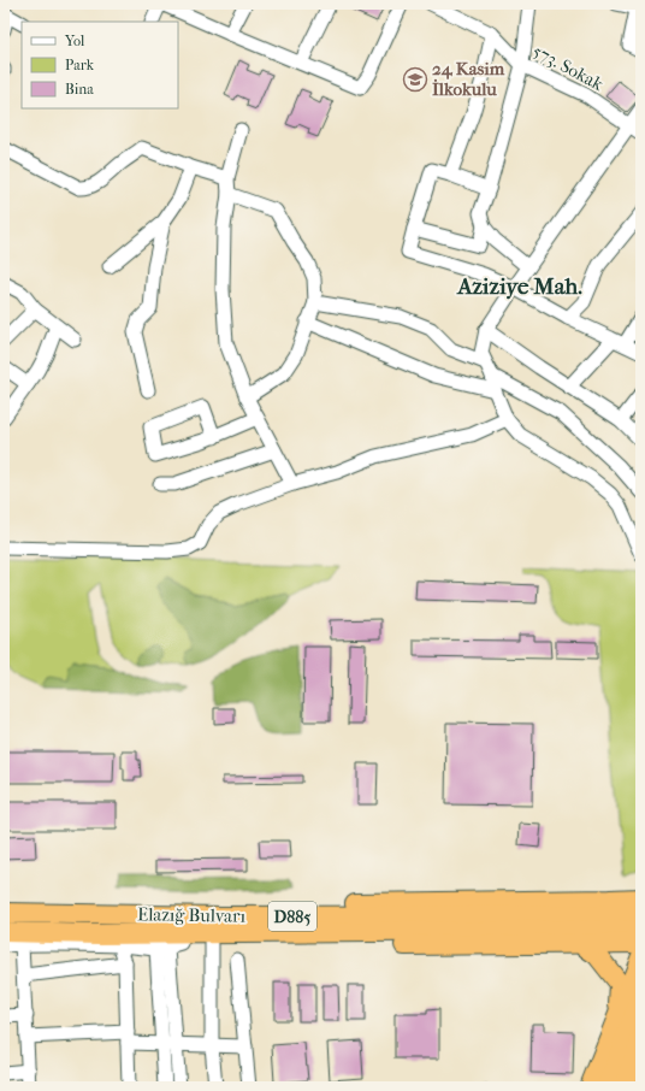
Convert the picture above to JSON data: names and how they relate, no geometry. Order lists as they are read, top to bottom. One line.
{"streets":{"highway":["Elazığ Bulvarı","D885"],"street":["573. Sokak"]},"districts":["Aziziye Mah."],"places":{"school or university":["24 Kasim İlkokulu"]},"legend":["Yol","Park","Bina"]}
